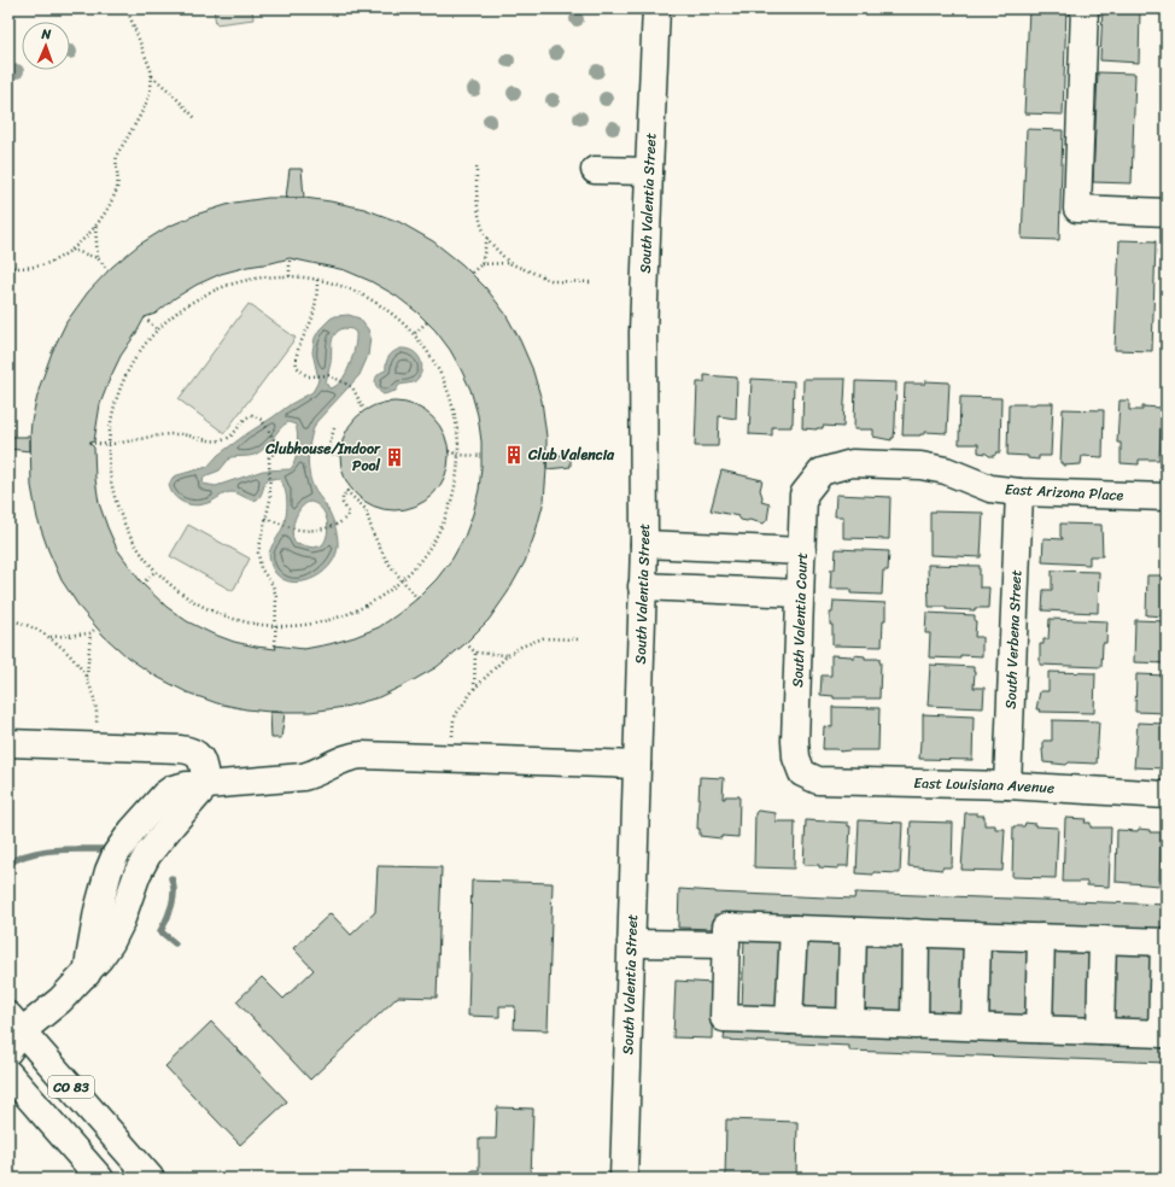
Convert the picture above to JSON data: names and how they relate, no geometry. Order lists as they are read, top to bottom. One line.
{"streets":{"street":["South Valentia Street","East Arizona Place","South Valentia Court","South Verbena Street","East Louisiana Avenue","CO 83"]},"crossings":[["East Arizona Place","South Valentia Court"],["East Arizona Place","South Verbena Street"],["South Valentia Court","East Louisiana Avenue"],["South Verbena Street","East Louisiana Avenue"]],"places":{"building":["Club Valencia","Clubhouse/Indoor Pool"]},"north":"top"}
